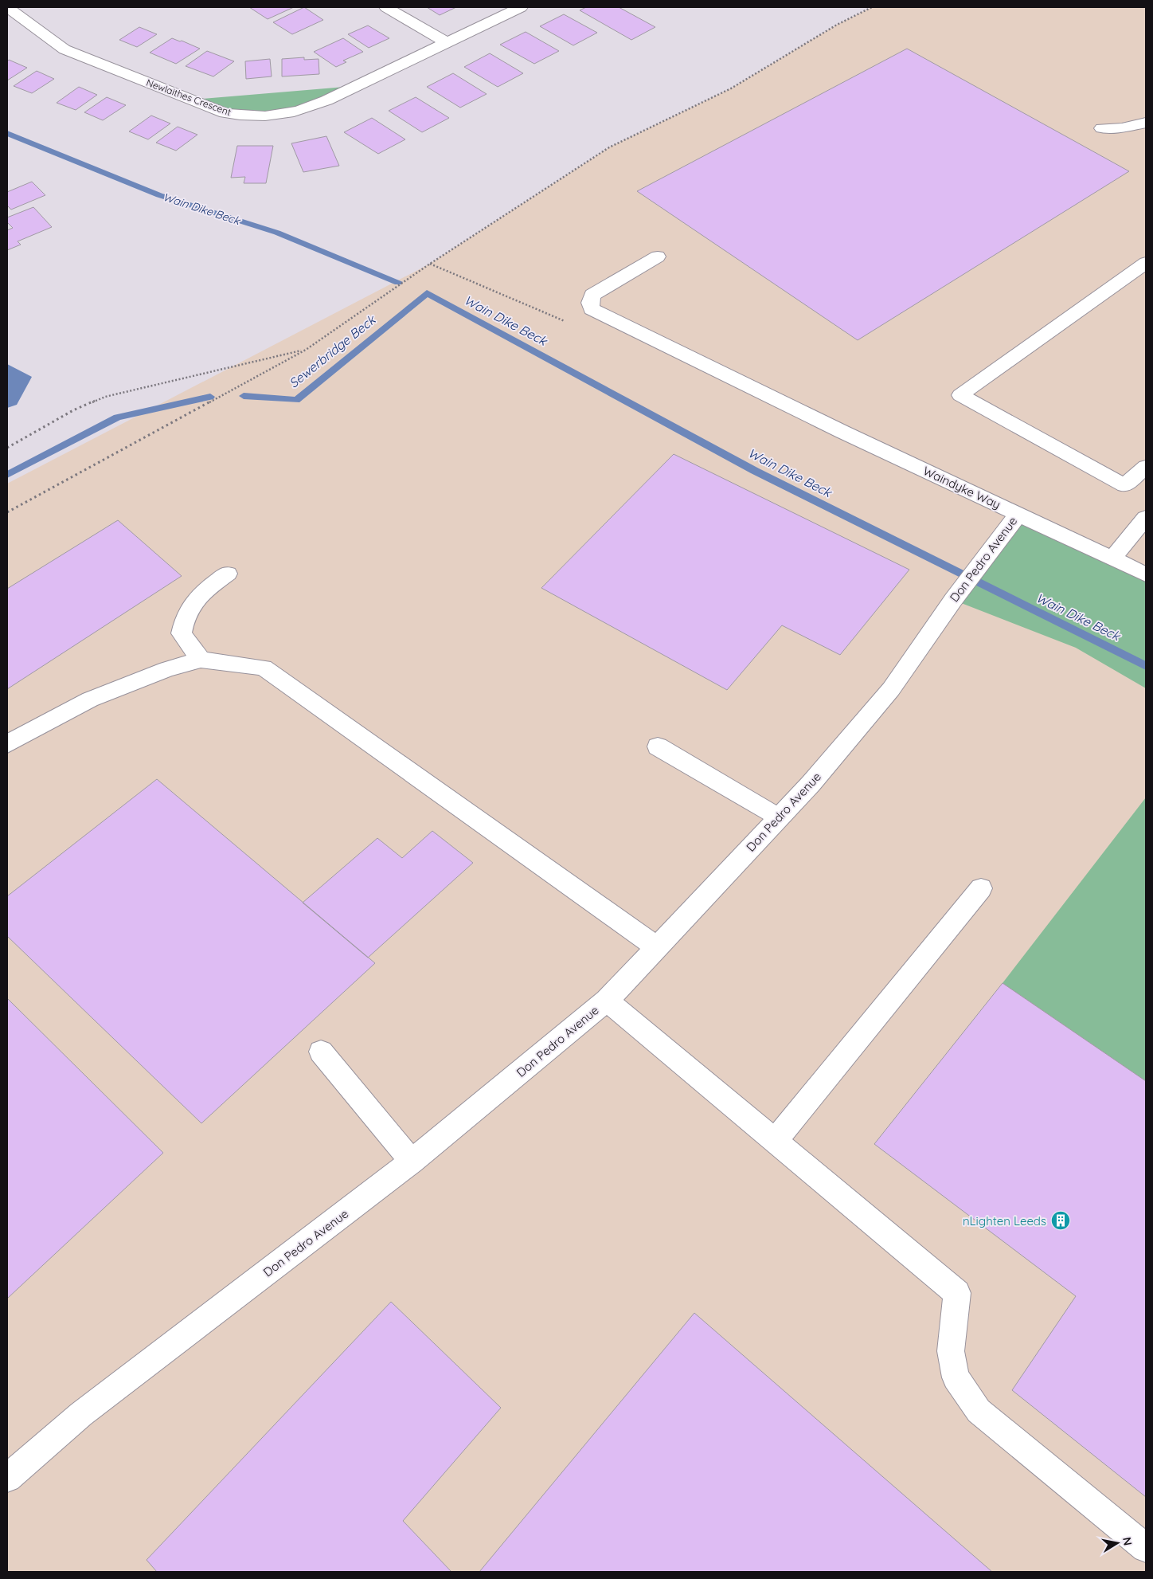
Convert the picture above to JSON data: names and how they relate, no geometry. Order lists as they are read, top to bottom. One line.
{"streets":{"street":["Newlaithes Crescent","Waindyke Way","Don Pedro Avenue"]},"crossings":[["Waindyke Way","Don Pedro Avenue"]],"water":["Wain Dike Beck","Sewerbridge Beck"],"places":{"building":["nLighten Leeds"]},"north":"right"}
